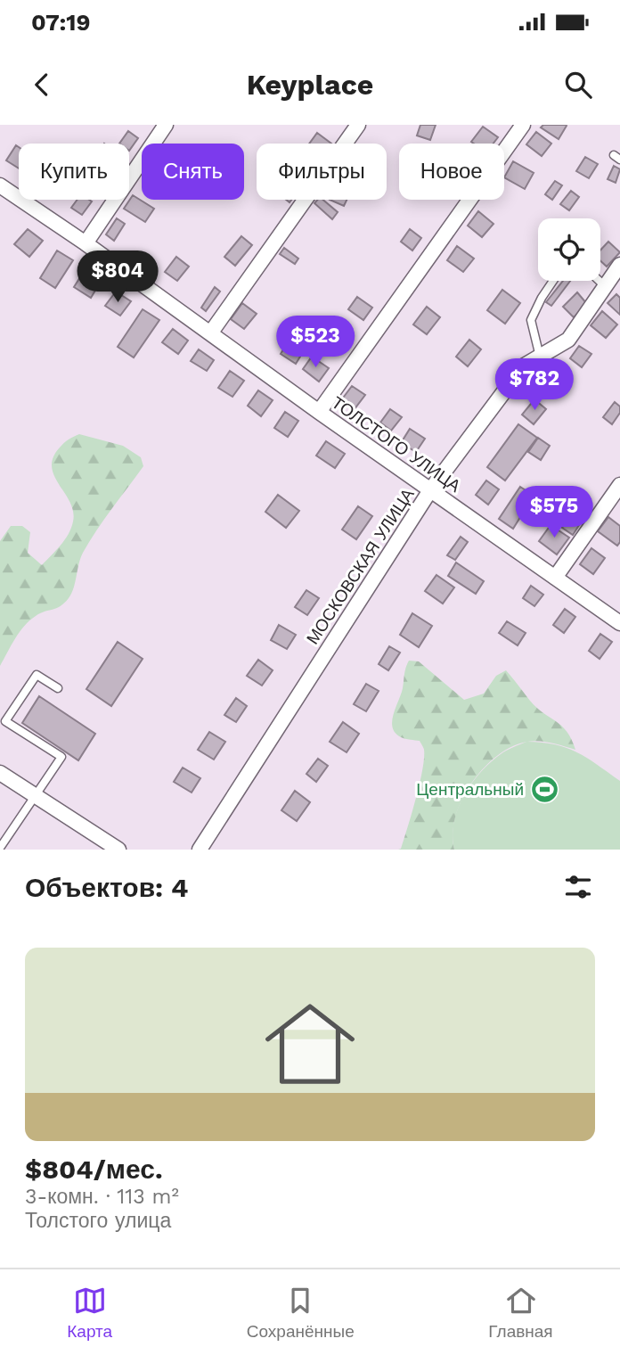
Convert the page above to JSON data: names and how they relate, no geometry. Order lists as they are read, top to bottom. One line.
{"streets":{"street":["ТОЛСТОГО УЛИЦА","МОСКОВСКАЯ УЛИЦА"]},"crossings":[["ТОЛСТОГО УЛИЦА","МОСКОВСКАЯ УЛИЦА"]],"places":{"sports":["Центральный"]},"page":{"status":"07:19","header":"Keyplace","chip":["Купить","Снять","Фильтры","Новое"],"price":["$804","$523","$782","$575"],"heading":"Объектов: 4","list":[{"name":"$804/мес.","note":"3-комн. · 113 m² · Толстого улица"}],"tabs":["Карта","Сохранённые","Главная"]}}
